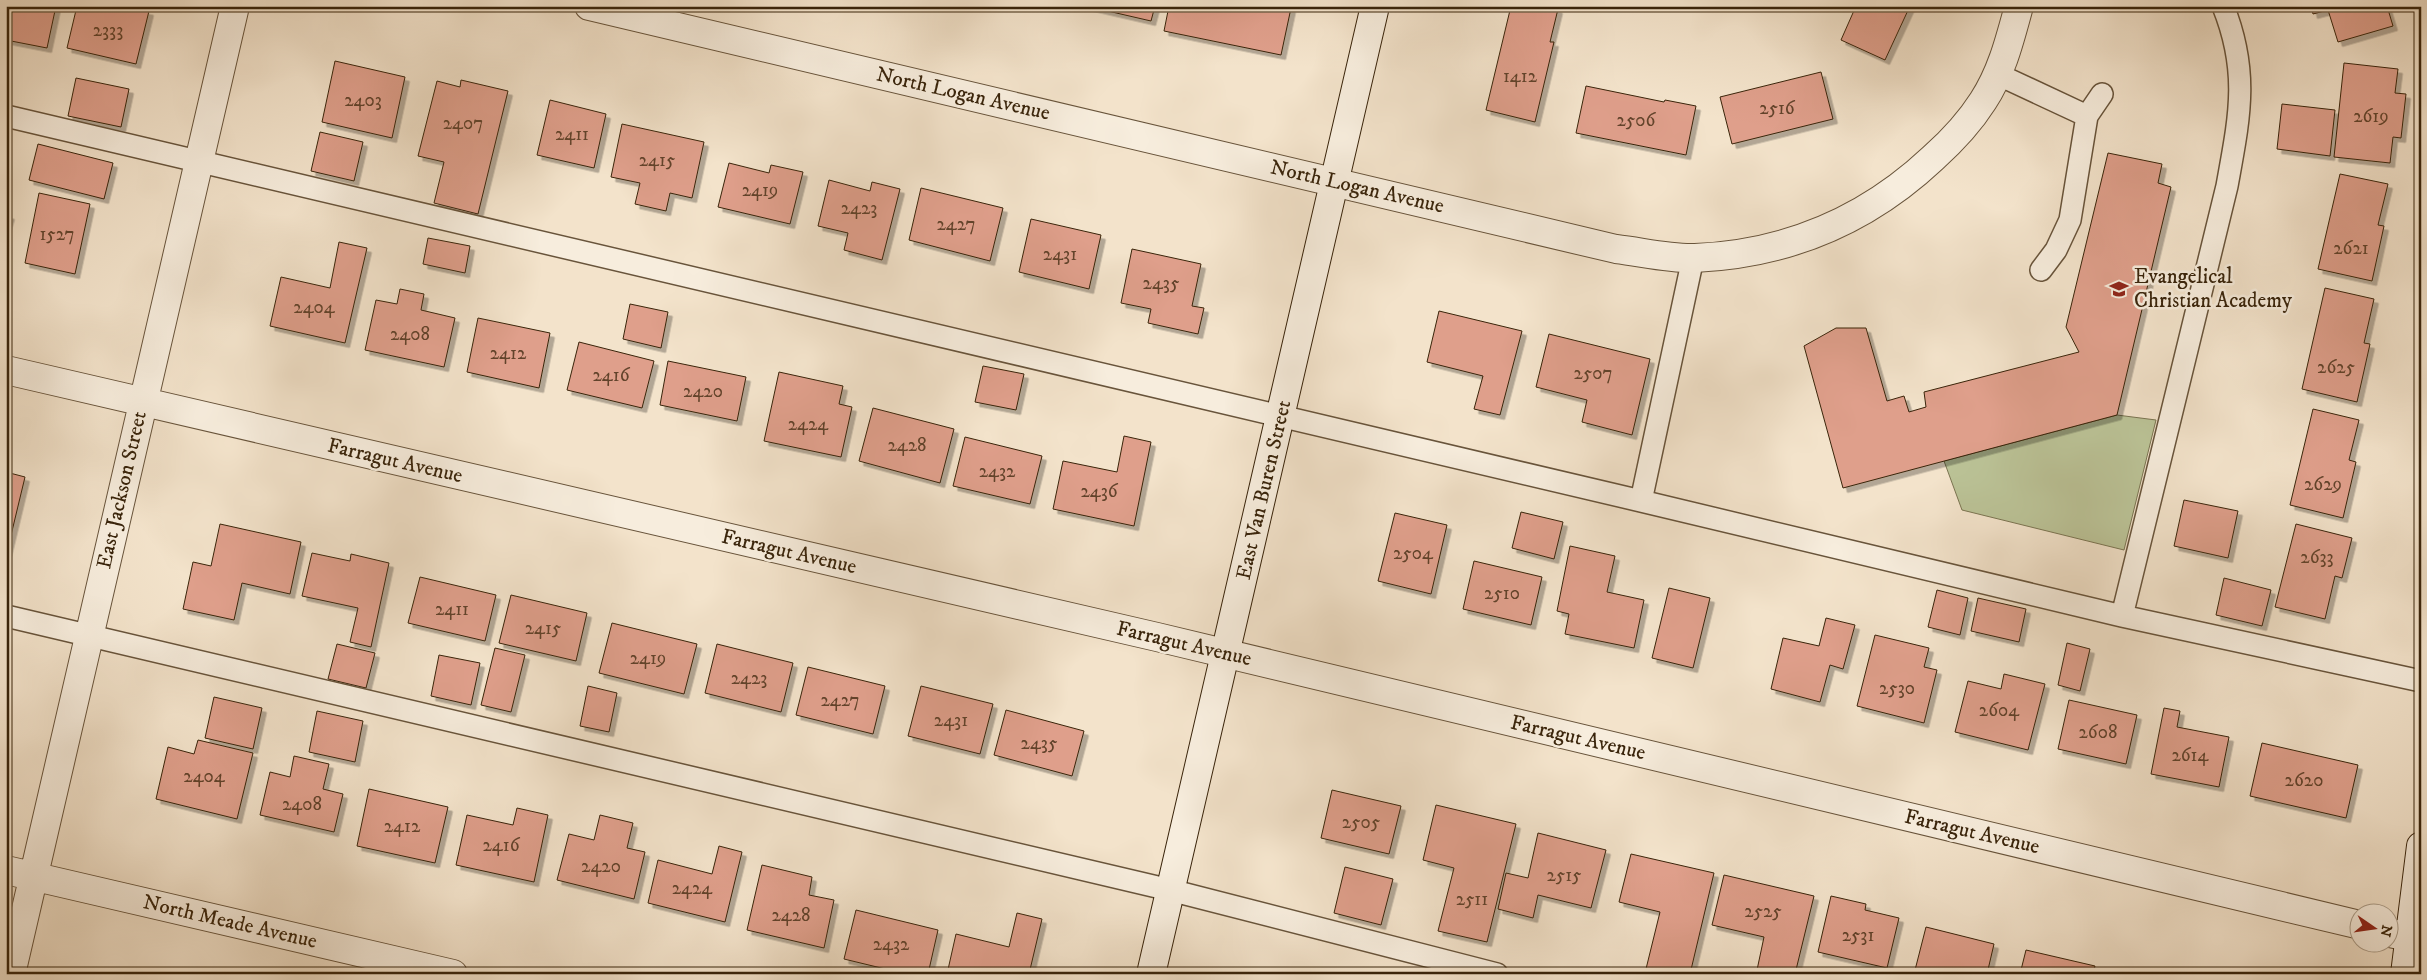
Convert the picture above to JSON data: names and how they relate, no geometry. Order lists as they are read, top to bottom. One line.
{"streets":{"street":["North Logan Avenue","Farragut Avenue","East Jackson Street","East Van Buren Street","North Meade Avenue"]},"crossings":[["North Logan Avenue","East Van Buren Street"],["Farragut Avenue","East Jackson Street"],["Farragut Avenue","East Van Buren Street"],["East Jackson Street","North Meade Avenue"]],"places":{"school or university":["Evangelical Christian Academy"]},"house_numbers":["2333","1412","2403","2516","2619","2506","2407","2411","2415","2419","2423","2427","1527","2621","2431","2435","2404","2408","2412","2625","2507","2416","2420","2424","2428","2432","2629","2436","2504","2633","2510","2411","2415","2419","2423","2530","2427","2604","2431","2608","2435","2614","2404","2620","2408","2505","2412","2416","2420","2515","2424","2511","2525","2428","2531","2432"],"north":"right"}
